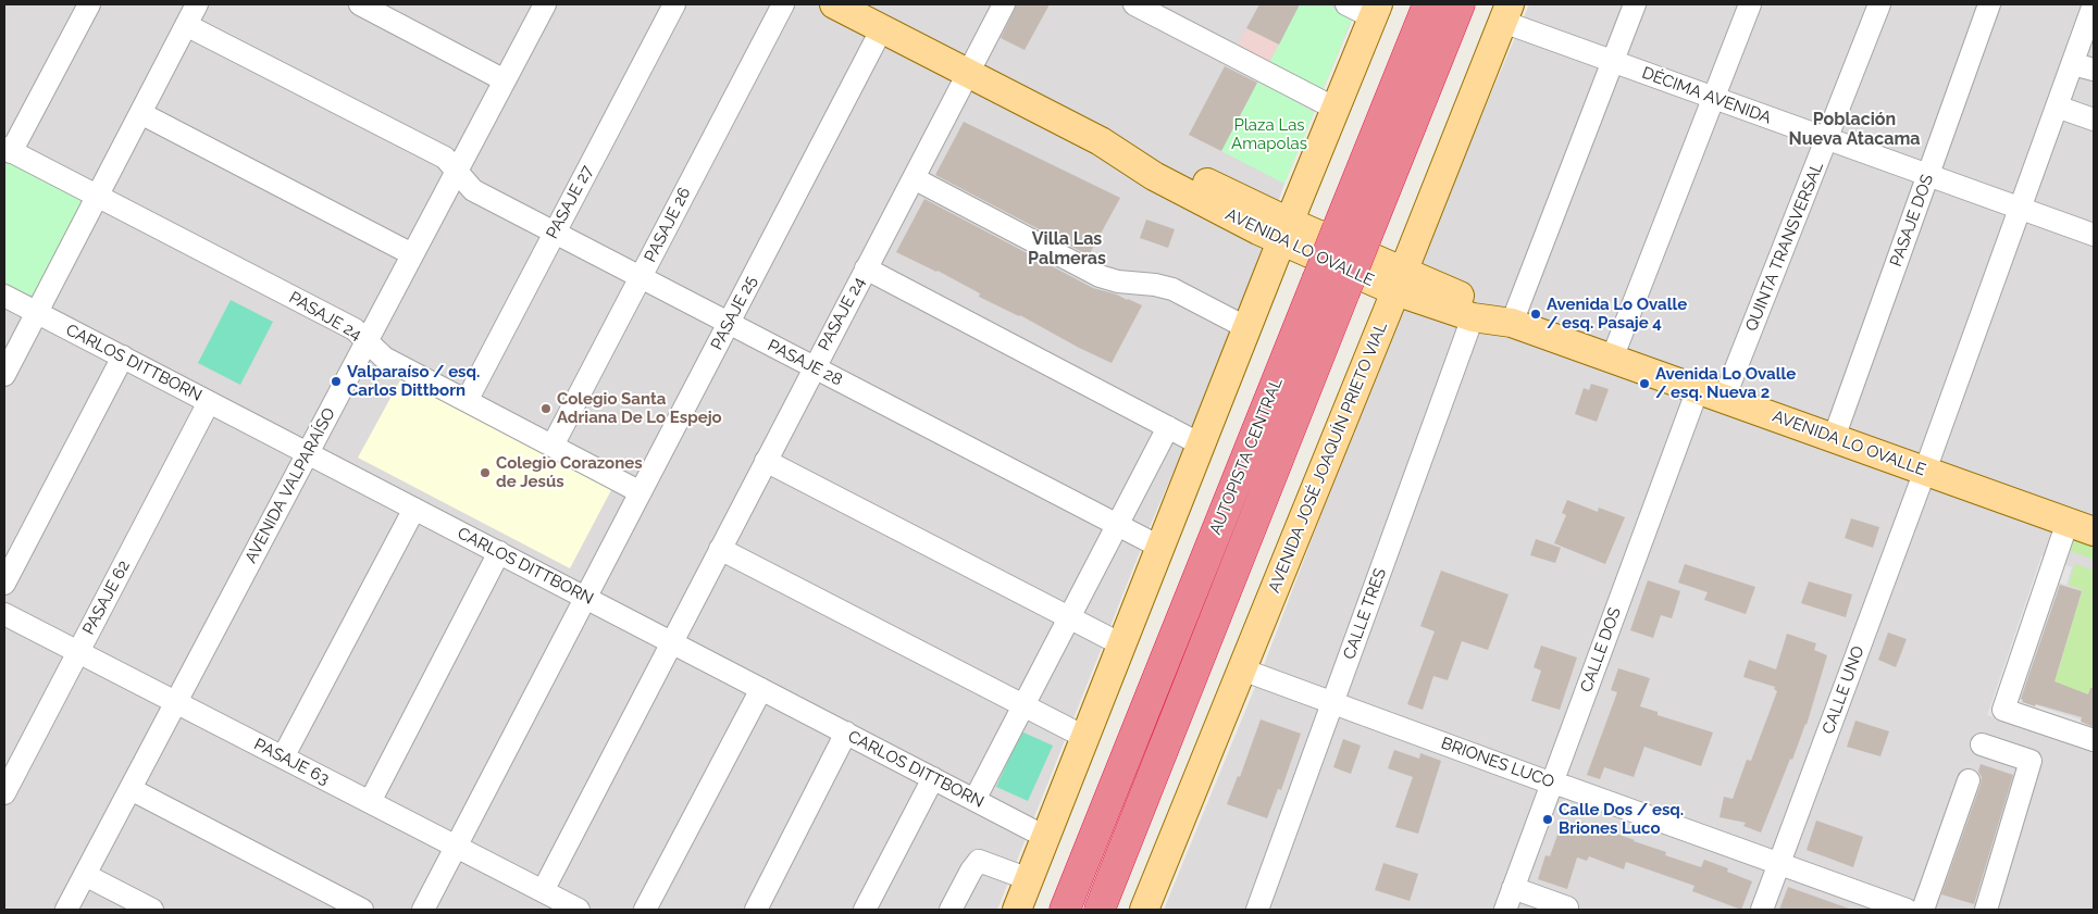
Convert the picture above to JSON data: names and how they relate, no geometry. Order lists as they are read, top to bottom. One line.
{"streets":{"highway":["AUTOPISTA CENTRAL"],"main road":["AVENIDA LO OVALLE","AVENIDA JOSÉ JOAQUÍN PRIETO VIAL"],"street":["DÉCIMA AVENIDA","PASAJE 27","PASAJE DOS","PASAJE 26","QUINTA TRANSVERSAL","PASAJE 25","PASAJE 24","CARLOS DITTBORN","PASAJE 28","AVENIDA VALPARAÍSO","PASAJE 62","CALLE TRES","CALLE DOS","CALLE UNO","PASAJE 63","BRIONES LUCO"]},"crossings":[["DÉCIMA AVENIDA","PASAJE DOS"],["DÉCIMA AVENIDA","QUINTA TRANSVERSAL"],["DÉCIMA AVENIDA","AVENIDA JOSÉ JOAQUÍN PRIETO VIAL"],["DÉCIMA AVENIDA","CALLE UNO"],["PASAJE 27","PASAJE 24"],["PASAJE 27","PASAJE 28"],["PASAJE DOS","AVENIDA LO OVALLE"],["PASAJE 26","PASAJE 24"],["PASAJE 26","PASAJE 28"],["QUINTA TRANSVERSAL","AVENIDA LO OVALLE"],["AVENIDA LO OVALLE","PASAJE 25"],["AVENIDA LO OVALLE","PASAJE 24"],["AVENIDA LO OVALLE","AVENIDA JOSÉ JOAQUÍN PRIETO VIAL"],["AVENIDA LO OVALLE","CALLE TRES"],["AVENIDA LO OVALLE","CALLE DOS"],["AVENIDA LO OVALLE","CALLE UNO"],["PASAJE 25","PASAJE 24"],["PASAJE 25","CARLOS DITTBORN"],["PASAJE 25","PASAJE 28"],["PASAJE 25","PASAJE 63"],["PASAJE 24","CARLOS DITTBORN"],["PASAJE 24","PASAJE 28"],["PASAJE 24","AVENIDA VALPARAÍSO"],["PASAJE 24","PASAJE 63"],["CARLOS DITTBORN","AVENIDA VALPARAÍSO"],["CARLOS DITTBORN","PASAJE 62"],["PASAJE 28","AVENIDA VALPARAÍSO"],["AVENIDA JOSÉ JOAQUÍN PRIETO VIAL","BRIONES LUCO"],["AVENIDA VALPARAÍSO","PASAJE 63"],["PASAJE 62","PASAJE 63"],["CALLE TRES","BRIONES LUCO"],["CALLE DOS","BRIONES LUCO"],["CALLE UNO","BRIONES LUCO"]],"districts":["Población Nueva Atacama","Villa Las Palmeras"],"parks":["Plaza Las Amapolas"],"places":["Avenida Lo Ovalle / esq. Pasaje 4","Valparaíso / esq. Carlos Dittborn","Avenida Lo Ovalle / esq. Nueva 2","Colegio Santa Adriana De Lo Espejo","Colegio Corazones de Jesús","Calle Dos / esq. Briones Luco"]}
